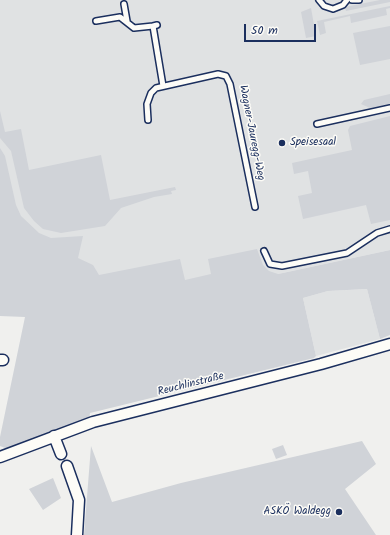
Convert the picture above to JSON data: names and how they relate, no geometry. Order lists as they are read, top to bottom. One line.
{"streets":{"street":["Reuchlinstraße"],"lane":["Wagner-Jauregg-Weg"]},"places":["Speisesaal","ASKÖ Waldegg"],"scale_bar":"50 m"}
